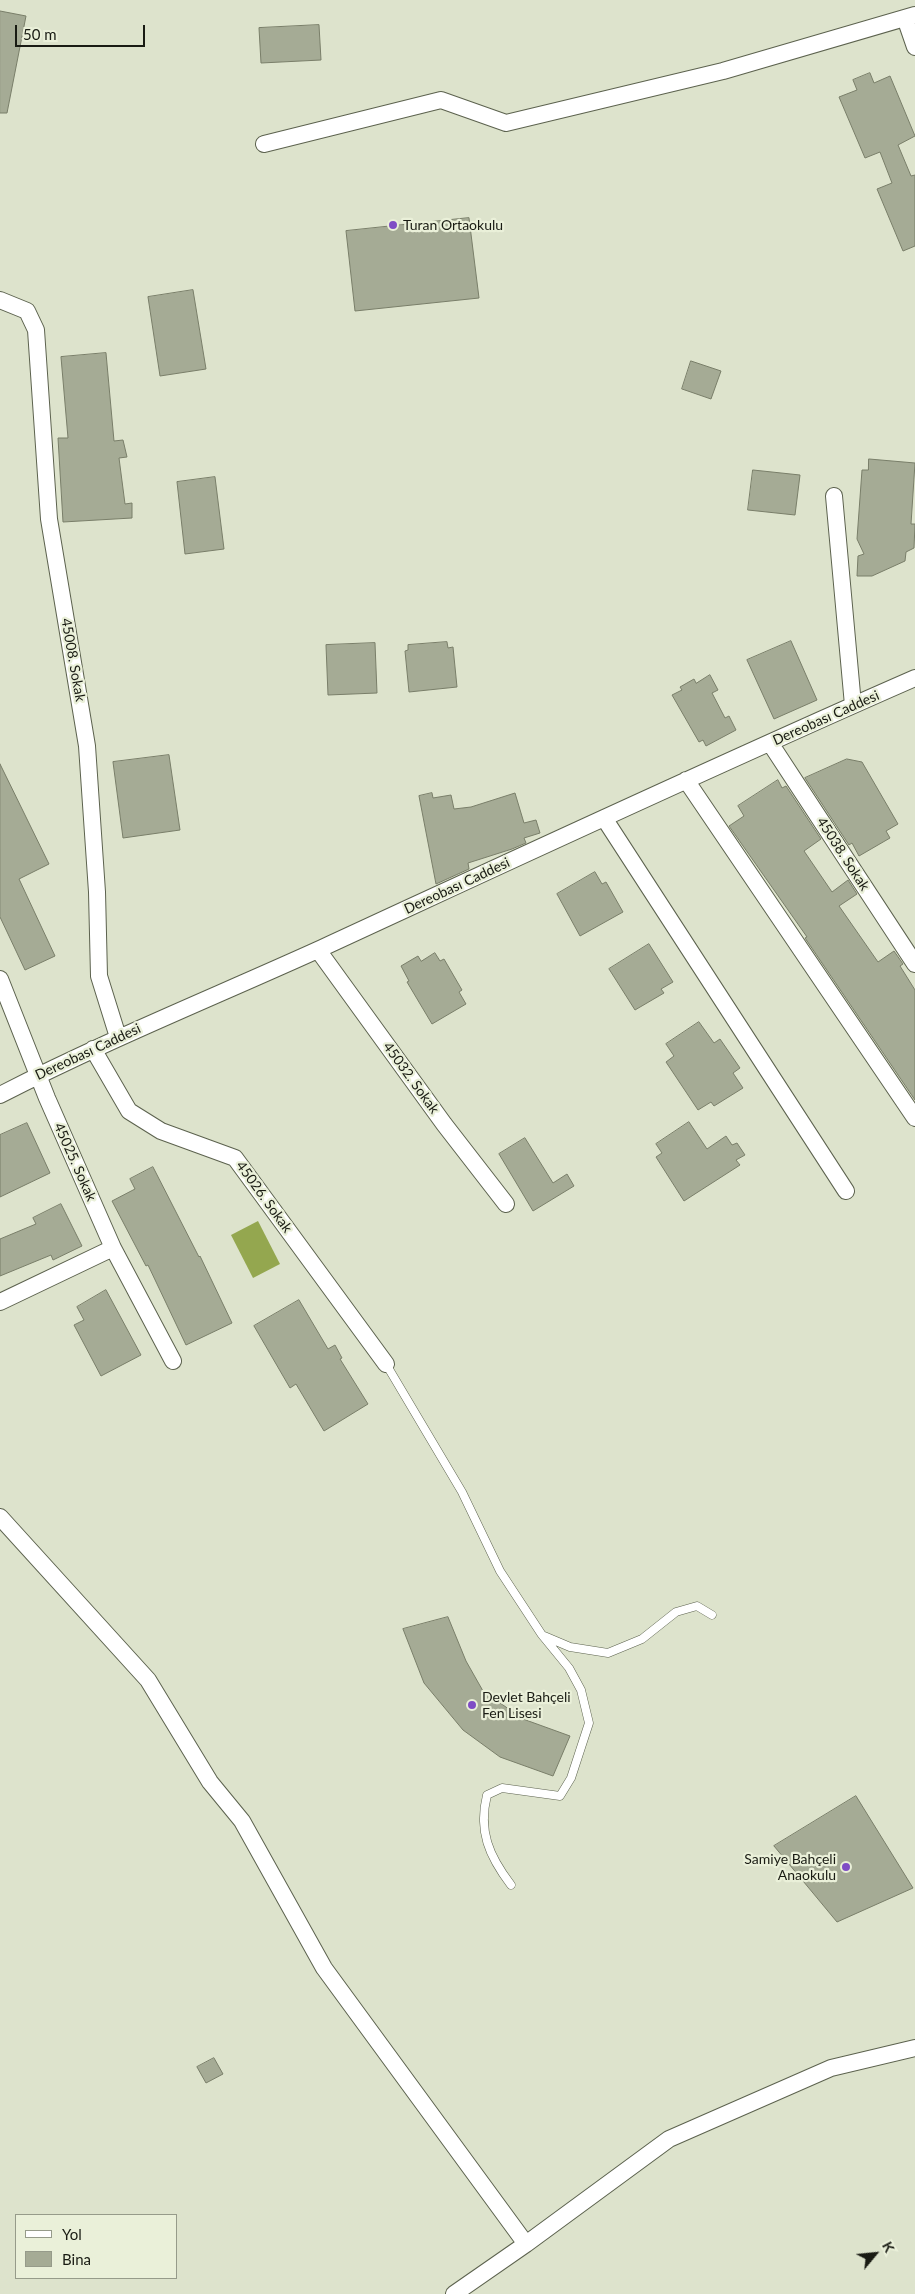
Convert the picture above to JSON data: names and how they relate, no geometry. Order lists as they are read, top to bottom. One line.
{"streets":{"street":["45008. Sokak","Dereobası Caddesi","45038. Sokak","45032. Sokak","45025. Sokak","45026. Sokak"]},"crossings":[["45008. Sokak","Dereobası Caddesi"],["Dereobası Caddesi","45038. Sokak"],["Dereobası Caddesi","45032. Sokak"],["Dereobası Caddesi","45025. Sokak"],["Dereobası Caddesi","45026. Sokak"]],"places":["Turan Ortaokulu","Devlet Bahçeli Fen Lisesi","Samiye Bahçeli Anaokulu"],"legend":["Yol","Bina"],"scale_bar":"50 m","north":"top right"}
